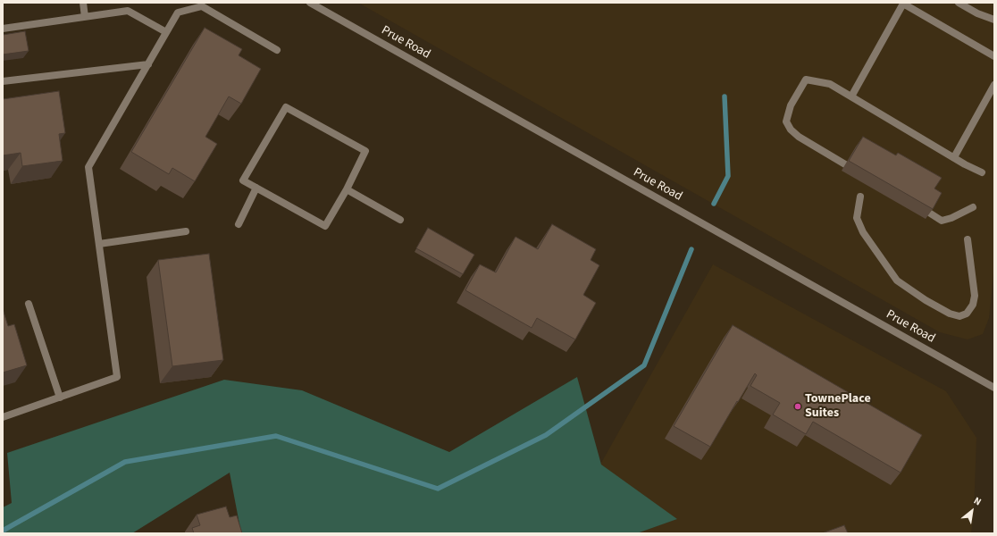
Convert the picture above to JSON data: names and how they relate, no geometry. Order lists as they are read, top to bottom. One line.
{"streets":{"street":["Prue Road"]},"places":["TownePlace Suites"],"north":"top right"}
